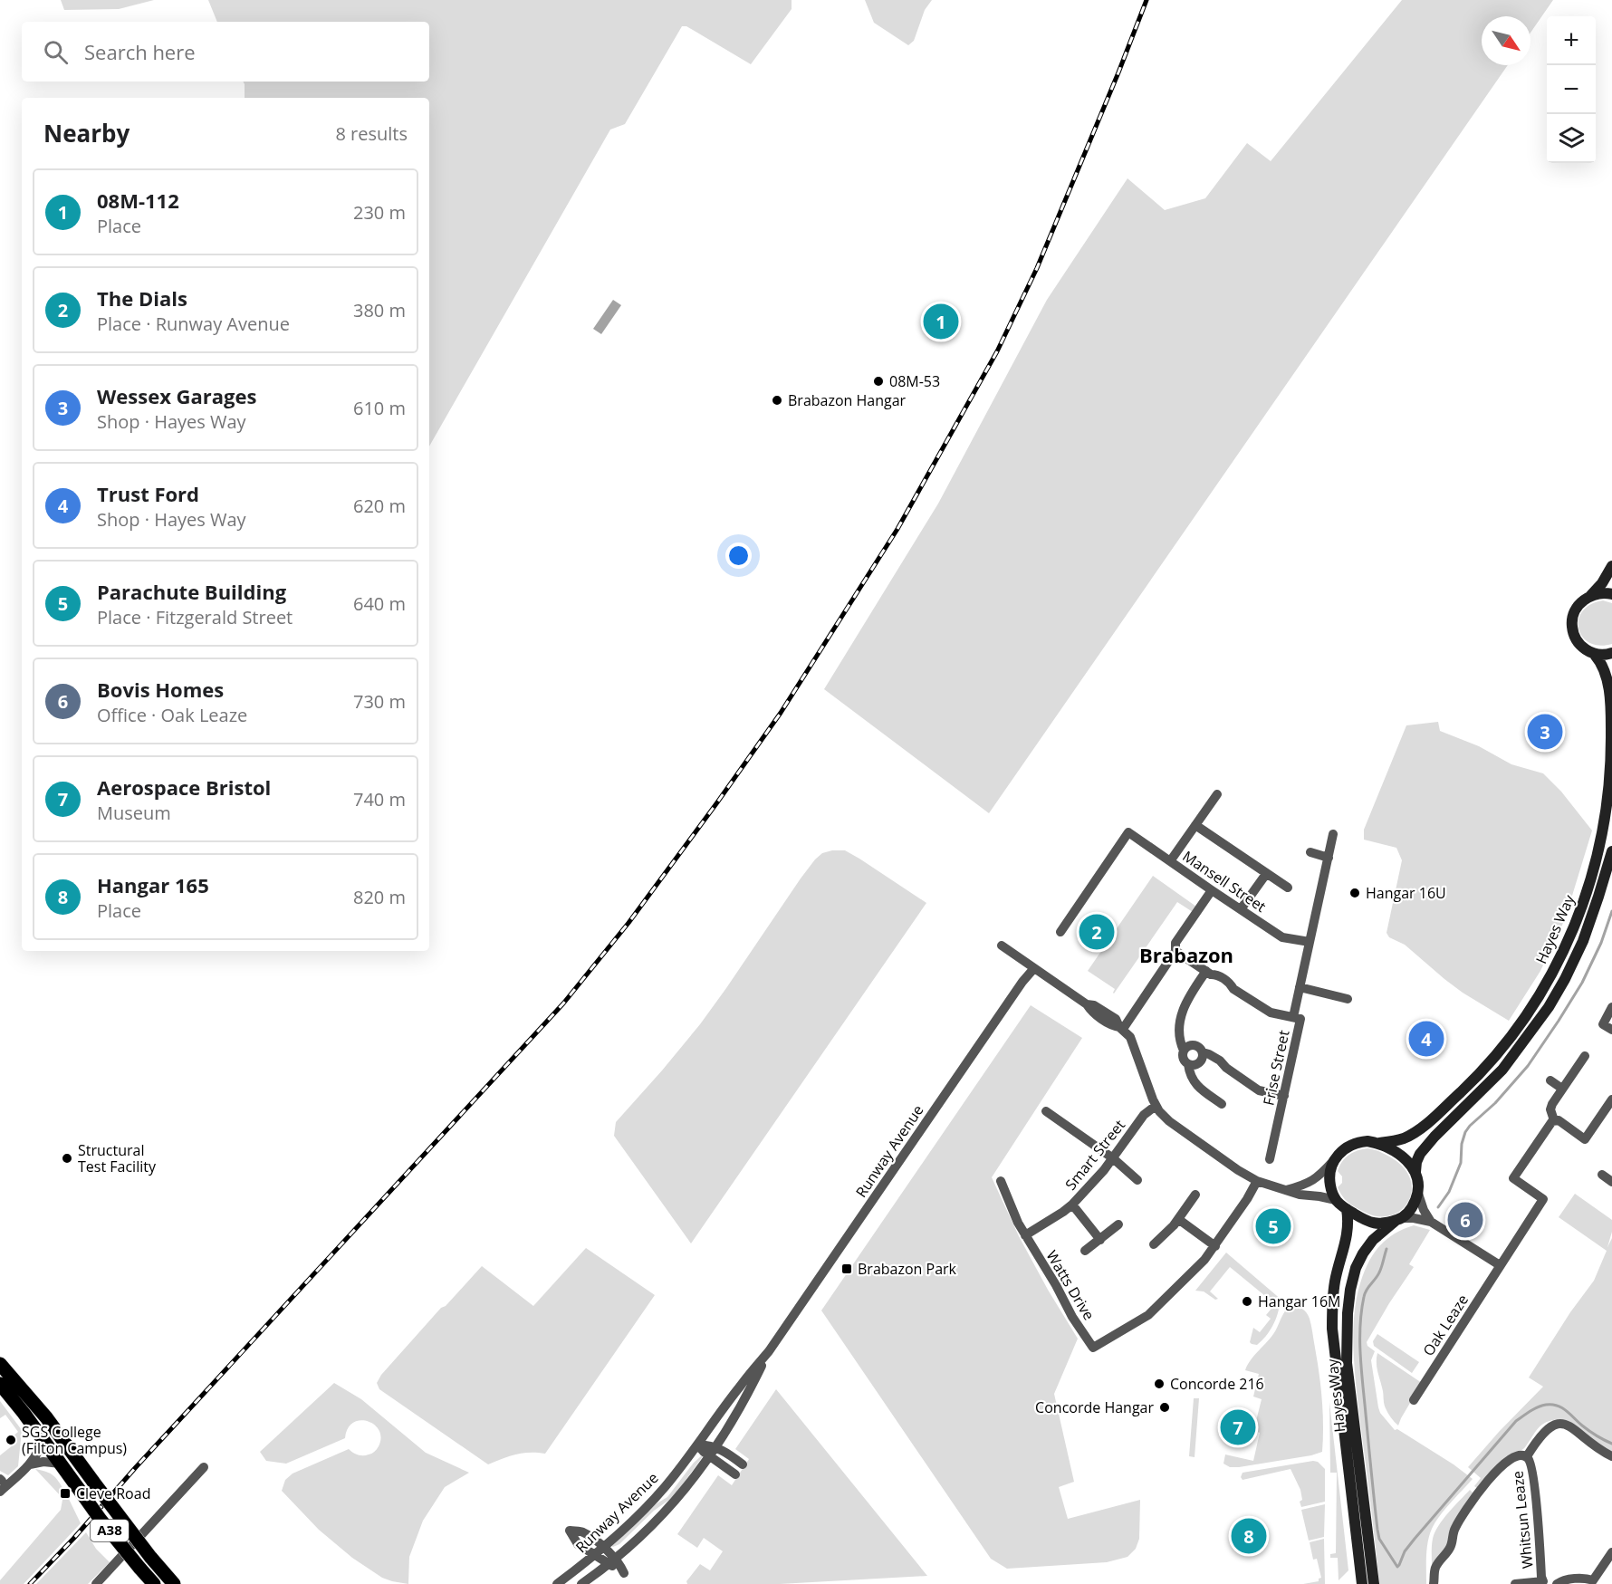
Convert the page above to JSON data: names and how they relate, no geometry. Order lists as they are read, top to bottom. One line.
{"streets":{"main road":["A38"],"street":["Mansell Street","Hayes Way","Frise Street","Runway Avenue","Smart Street","Watts Drive","Oak Leaze","Whitsun Leaze"]},"crossings":[["Mansell Street","Frise Street"],["Smart Street","Watts Drive"]],"districts":["Brabazon"],"places":{"other":["08M-53","Brabazon Hangar","Hangar 16U","Structural Test Facility","Hangar 16M","Concorde 216","Concorde Hangar","SGS College (Filton Campus)"],"transit":["Brabazon Park","Cleve Road"]},"north":"bottom right","page":{"map_buttons":["+","−"],"search":"Search here","heading":["Nearby","8 results"],"list":[{"mark":"1","name":"08M-112","note":"Place","value":"230 m"},{"mark":"2","name":"The Dials","note":"Place · Runway Avenue","value":"380 m"},{"mark":"3","name":"Wessex Garages","note":"Shop · Hayes Way","value":"610 m"},{"mark":"4","name":"Trust Ford","note":"Shop · Hayes Way","value":"620 m"},{"mark":"5","name":"Parachute Building","note":"Place · Fitzgerald Street","value":"640 m"},{"mark":"6","name":"Bovis Homes","note":"Office · Oak Leaze","value":"730 m"},{"mark":"7","name":"Aerospace Bristol","note":"Museum","value":"740 m"},{"mark":"8","name":"Hangar 165","note":"Place","value":"820 m"}],"pins":["1","3","2","4","6","5","7","8"]}}
